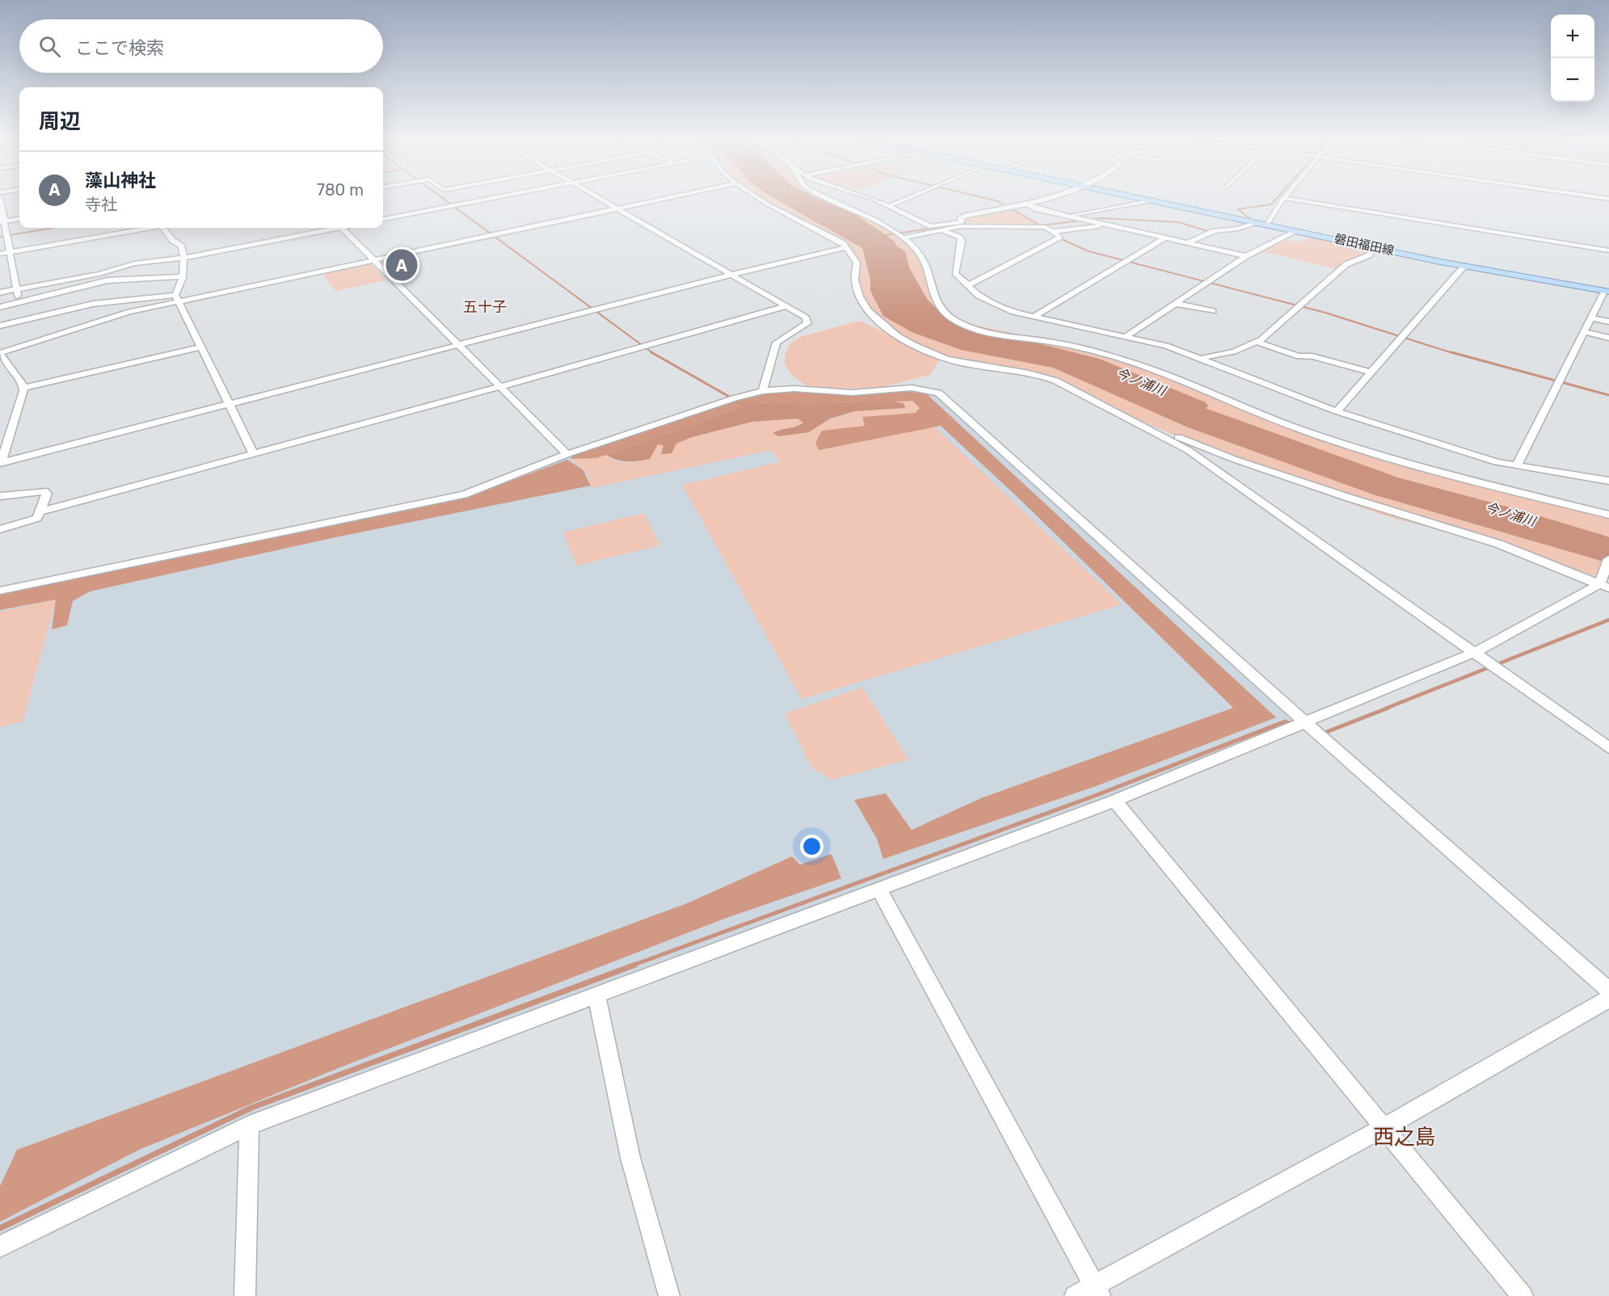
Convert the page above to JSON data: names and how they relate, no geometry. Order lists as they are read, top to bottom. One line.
{"streets":{"main road":["磐田福田線"]},"districts":["五十子","西之島"],"water":["今ノ浦川"],"page":{"map_buttons":["+","−"],"search":"ここで検索","heading":"周辺","list":[{"mark":"A","name":"藻山神社","note":"寺社","value":"780 m"}],"pins":"A"}}
